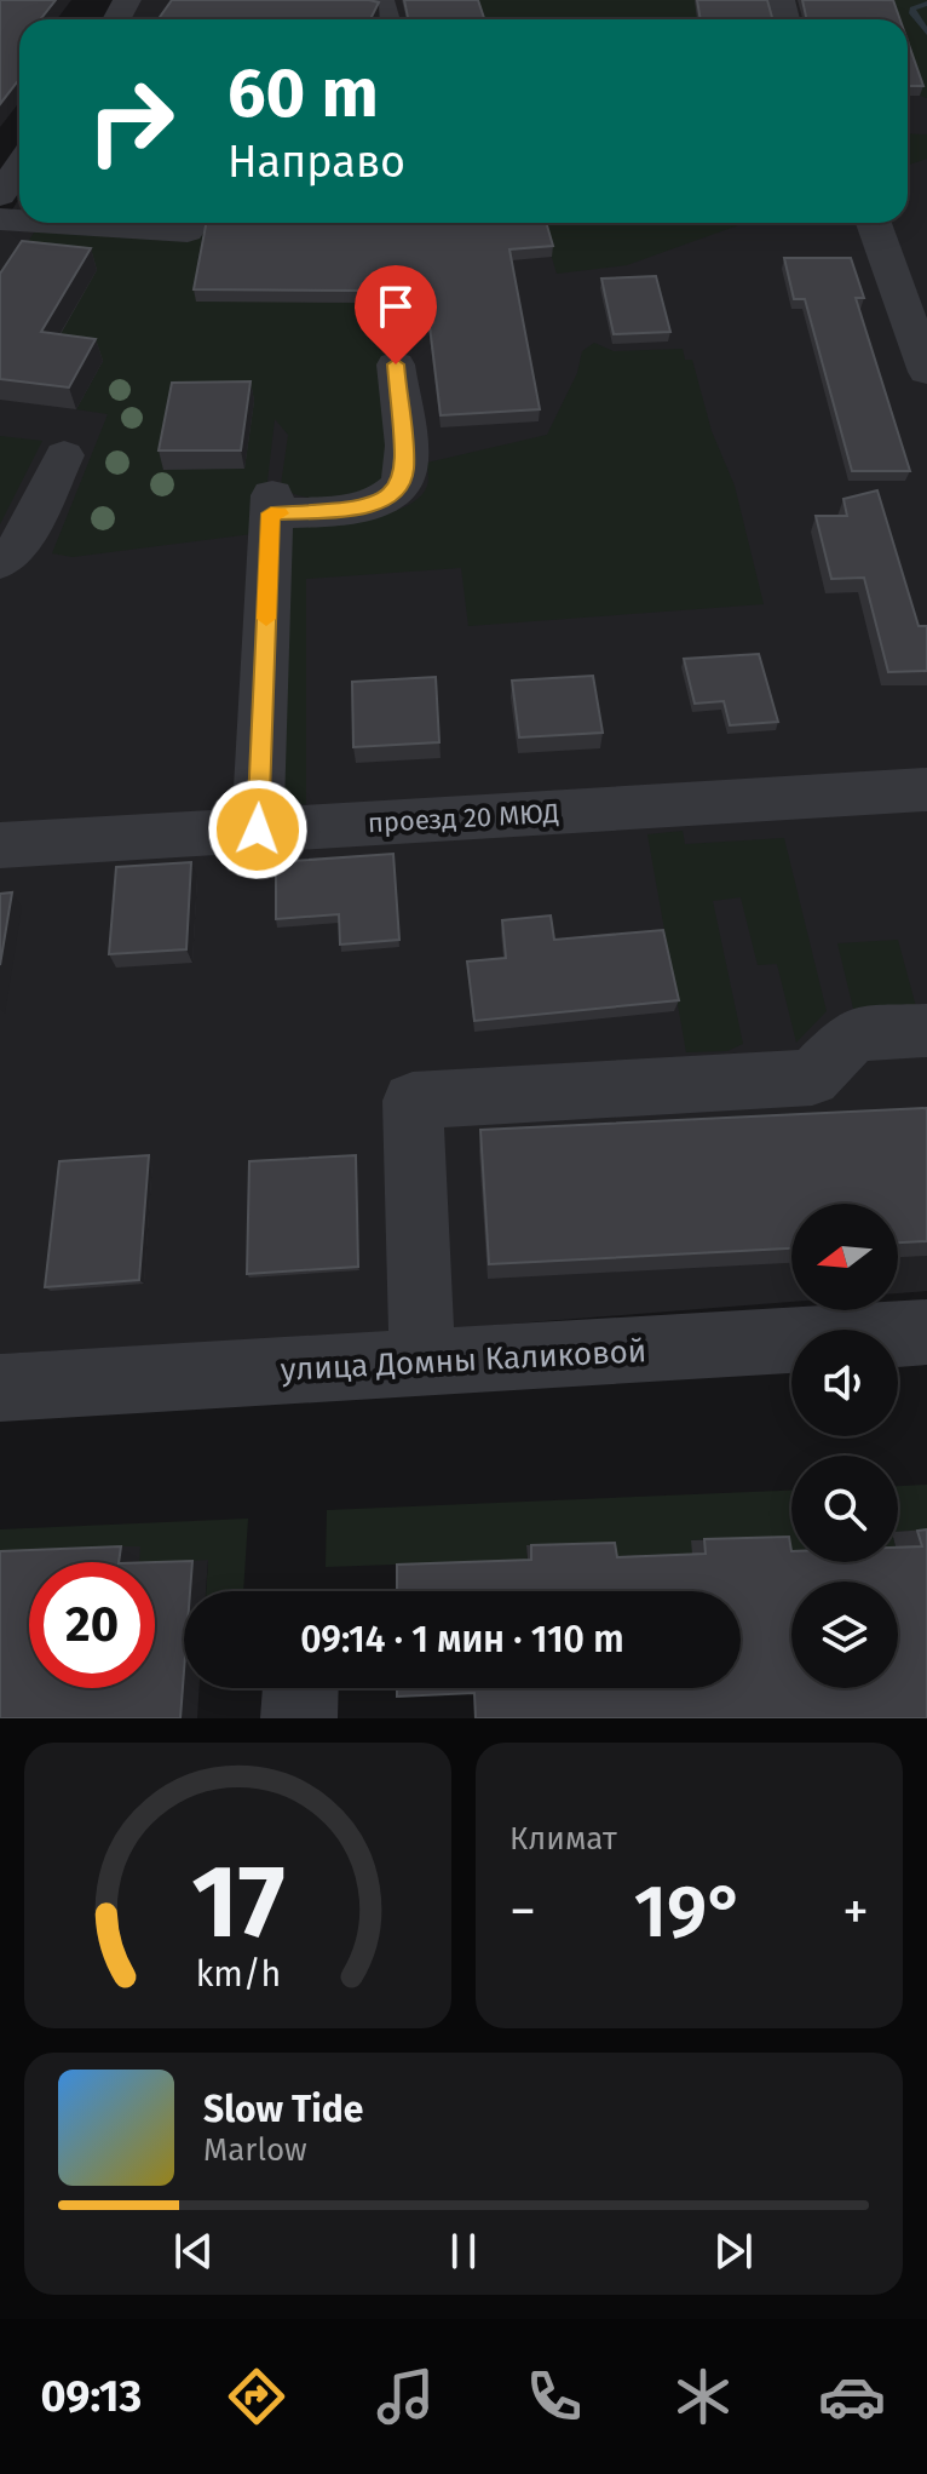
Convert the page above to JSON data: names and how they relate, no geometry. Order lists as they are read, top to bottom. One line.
{"streets":{"street":["проезд 20 МЮД","улица Домны Каликовой"]},"north":"left","page":{"turn":["60 m","Направо"],"limit":"20","trip":"09:14 · 1 мин · 110 m","tile":"Климат","heat":["−","19°","+"],"song":["Slow Tide","Marlow"],"tabs":"09:13","gauge":["17","km/h"]}}
